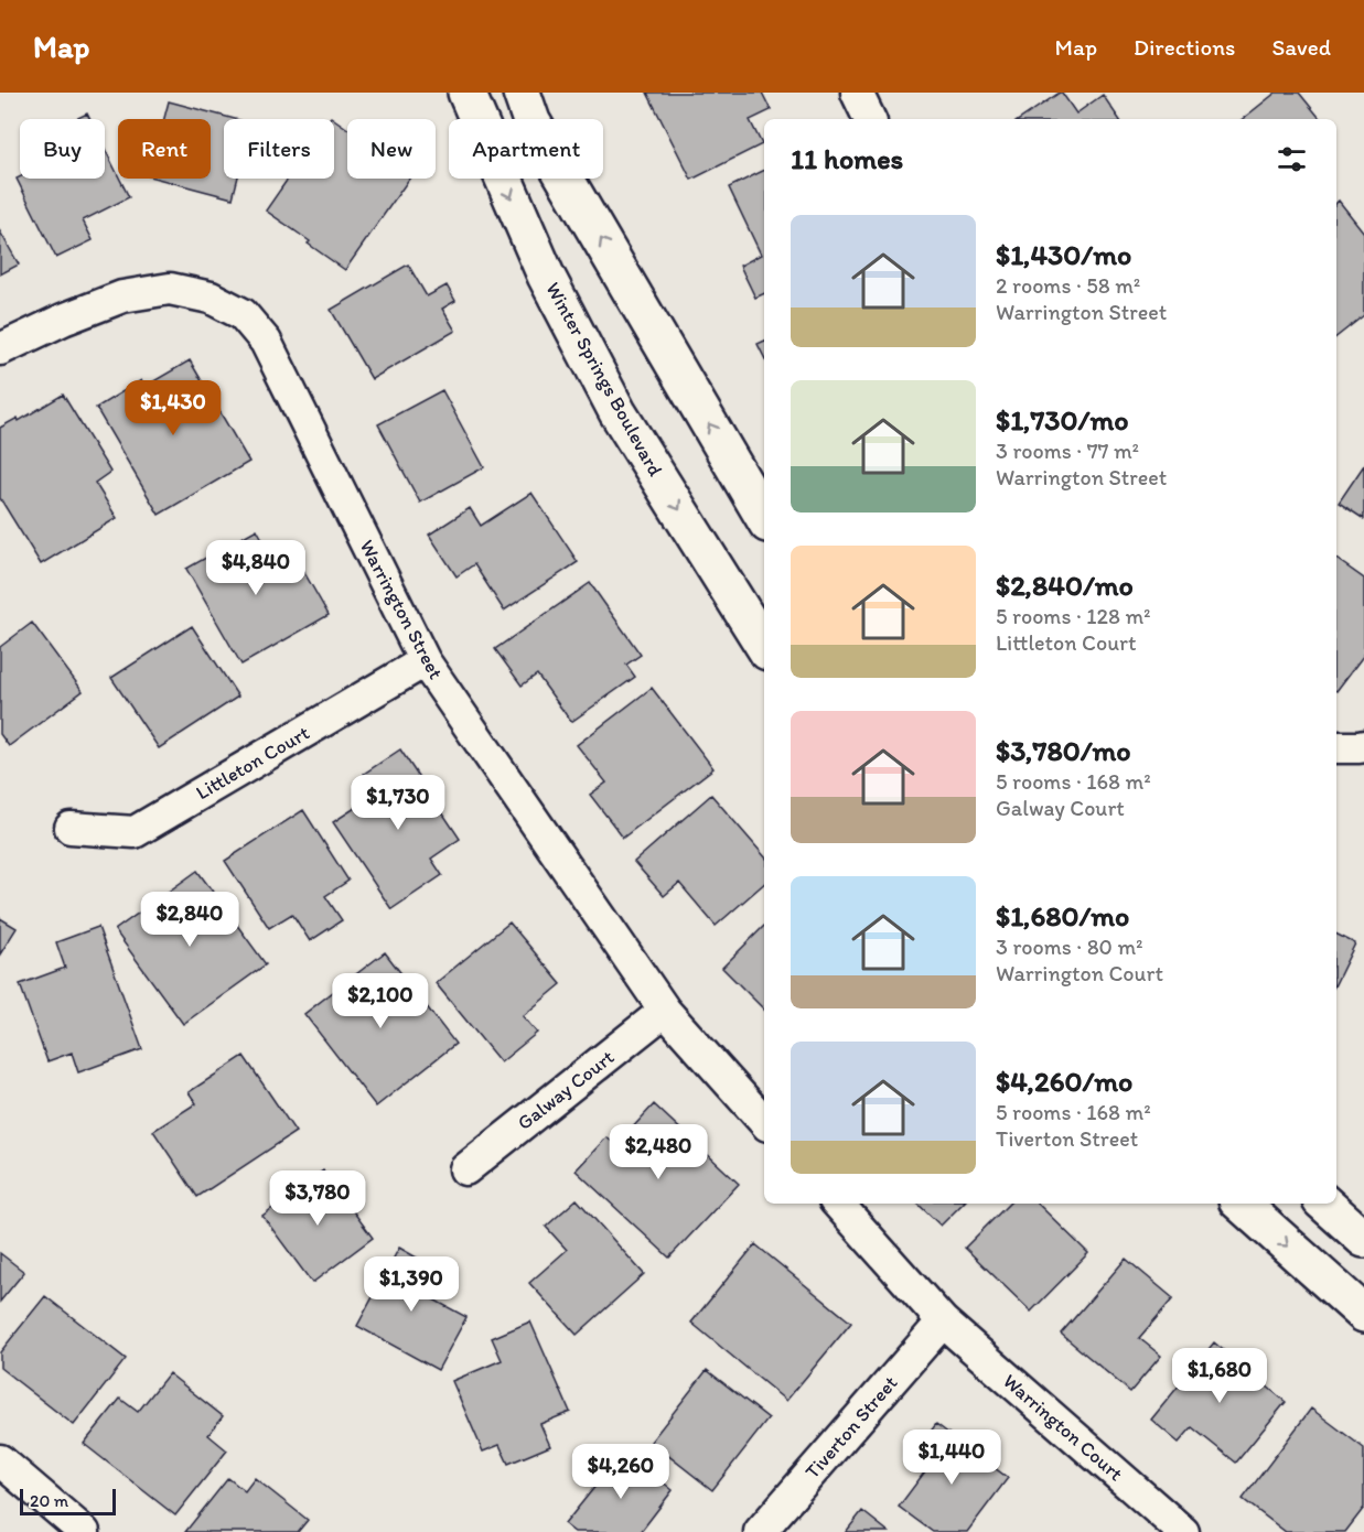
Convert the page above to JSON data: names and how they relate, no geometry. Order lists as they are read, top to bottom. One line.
{"streets":{"street":["Winter Springs Boulevard","Warrington Street","Littleton Court","Galway Court","Tiverton Street","Warrington Court"]},"crossings":[["Warrington Street","Littleton Court"],["Warrington Street","Galway Court"],["Tiverton Street","Warrington Court"]],"scale_bar":"20 m","page":{"header":"Map","nav":["Map","Directions","Saved"],"chip":["Buy","Rent","Filters","New","Apartment"],"heading":"11 homes","list":[{"name":"$1,430/mo","note":"2 rooms · 58 m² · Warrington Street"},{"name":"$1,730/mo","note":"3 rooms · 77 m² · Warrington Street"},{"name":"$2,840/mo","note":"5 rooms · 128 m² · Littleton Court"},{"name":"$3,780/mo","note":"5 rooms · 168 m² · Galway Court"},{"name":"$1,680/mo","note":"3 rooms · 80 m² · Warrington Court"},{"name":"$4,260/mo","note":"5 rooms · 168 m² · Tiverton Street"}],"price":["$1,430","$4,840","$1,730","$2,840","$2,100","$2,480","$3,780","$1,390","$1,680","$1,440","$4,260"],"scale":"20 m"}}
